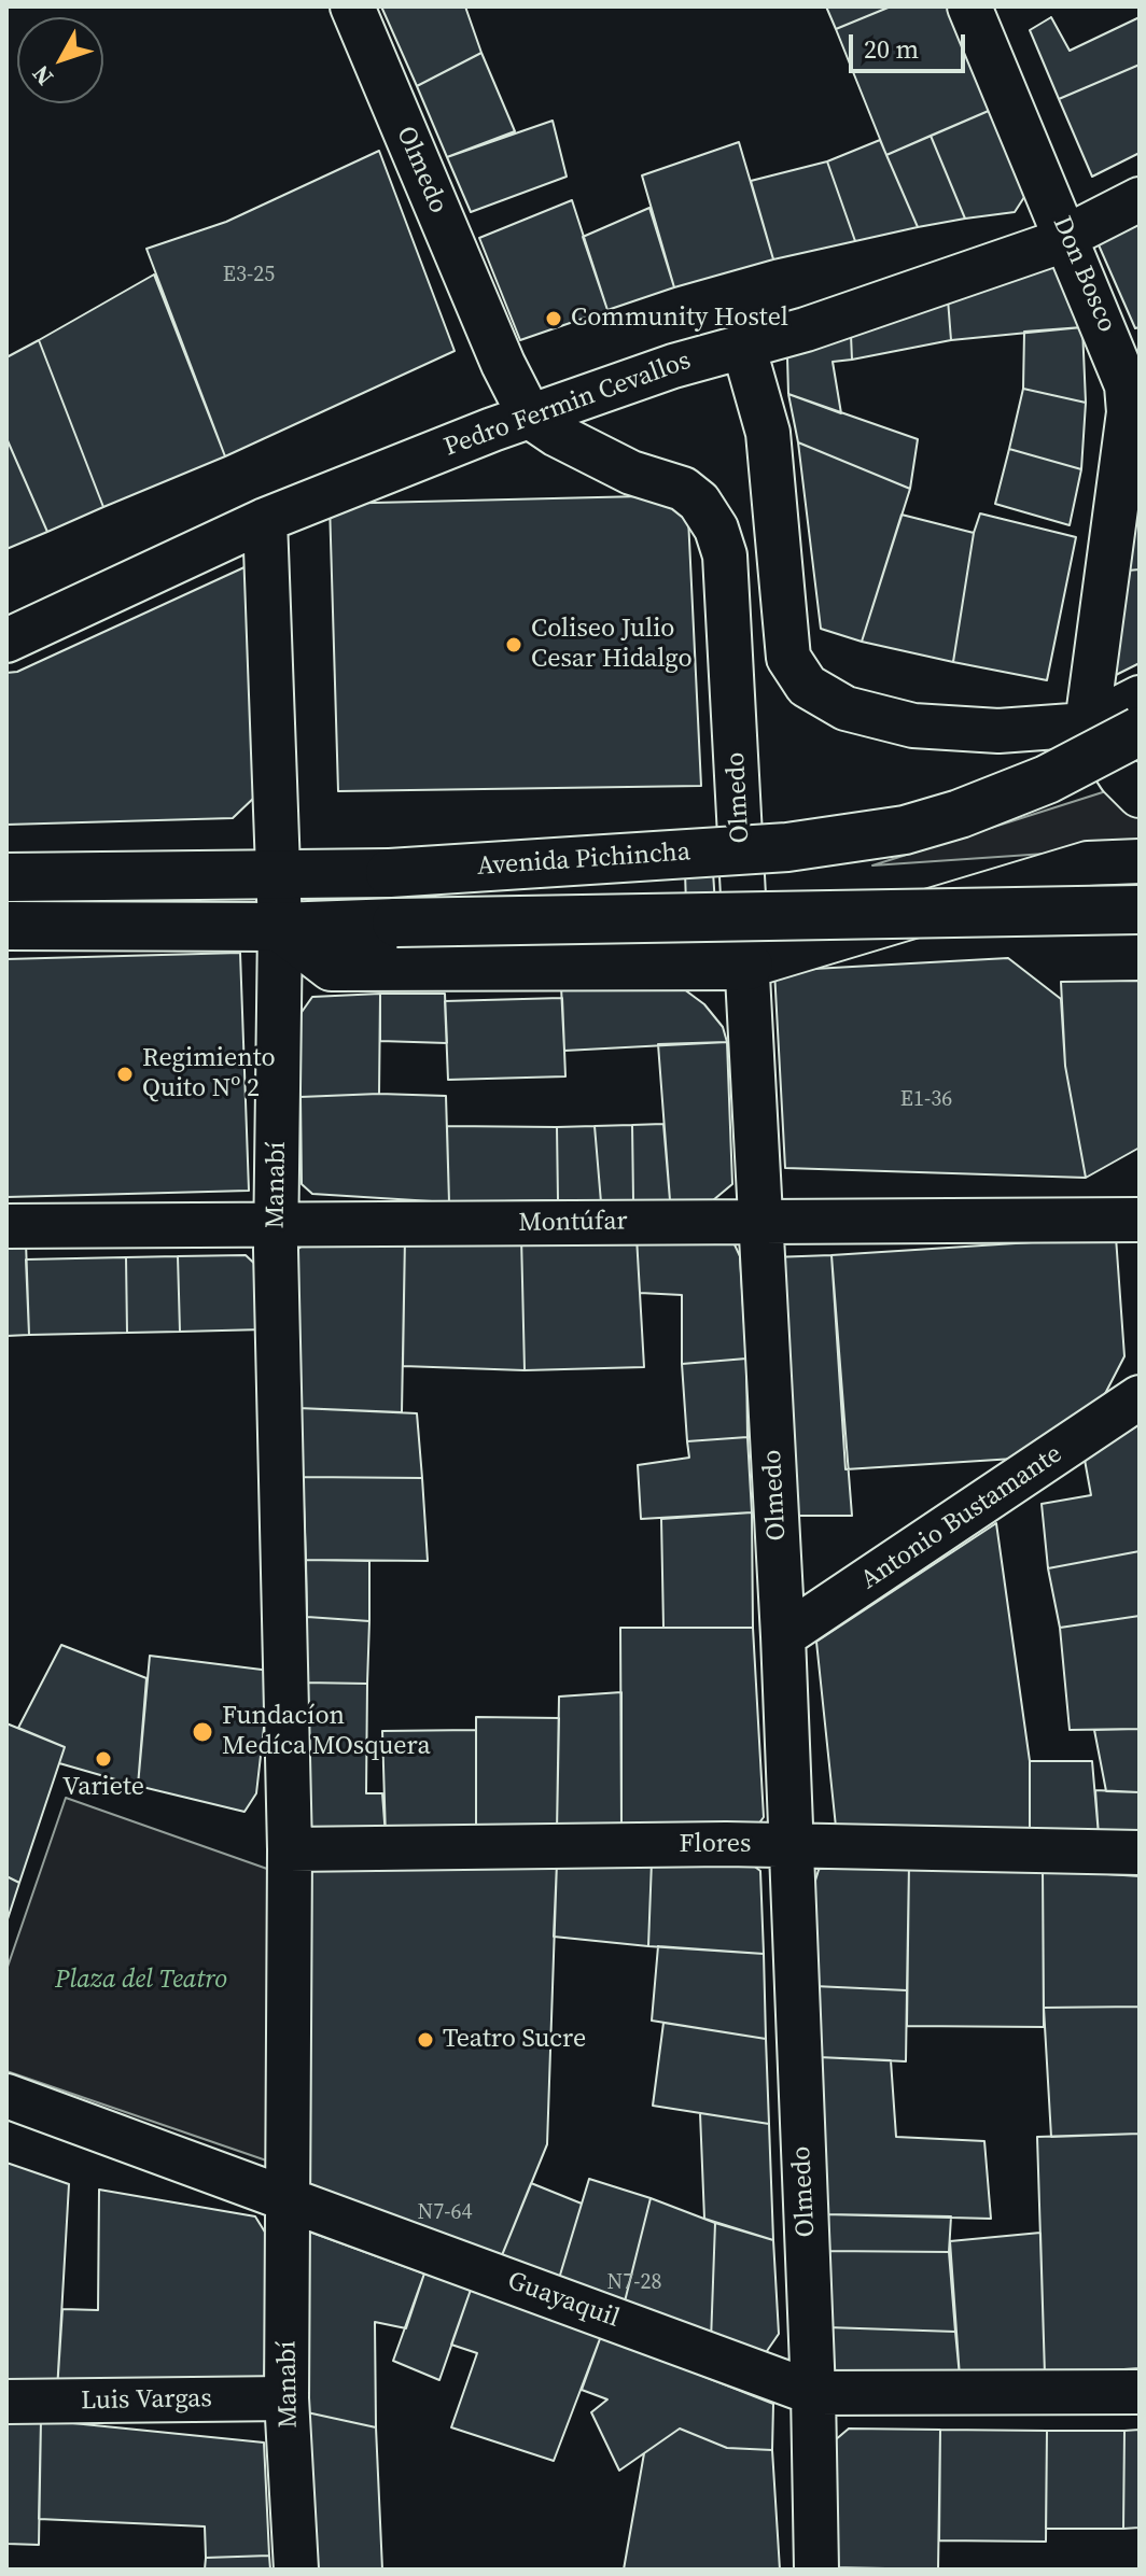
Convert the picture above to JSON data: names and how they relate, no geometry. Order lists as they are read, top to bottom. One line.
{"streets":{"main road":["Avenida Pichincha"],"street":["Olmedo","Don Bosco","Pedro Fermin Cevallos","Manabí","Montúfar","Antonio Bustamante","Flores","Guayaquil","Luis Vargas"]},"crossings":[["Olmedo","Pedro Fermin Cevallos"],["Olmedo","Montúfar"],["Olmedo","Antonio Bustamante"],["Olmedo","Flores"],["Olmedo","Guayaquil"],["Don Bosco","Pedro Fermin Cevallos"],["Pedro Fermin Cevallos","Manabí"],["Avenida Pichincha","Manabí"],["Manabí","Montúfar"],["Manabí","Flores"],["Manabí","Guayaquil"],["Manabí","Luis Vargas"]],"parks":["Plaza del Teatro"],"places":["Community Hostel","Coliseo Julio Cesar Hidalgo","Regimiento Quito Nº 2","Fundacíon Medíca MOsquera","Variete","Teatro Sucre"],"house_numbers":["E3-25","E1-36","N7-64","N7-28"],"scale_bar":"20 m","north":"bottom left"}
